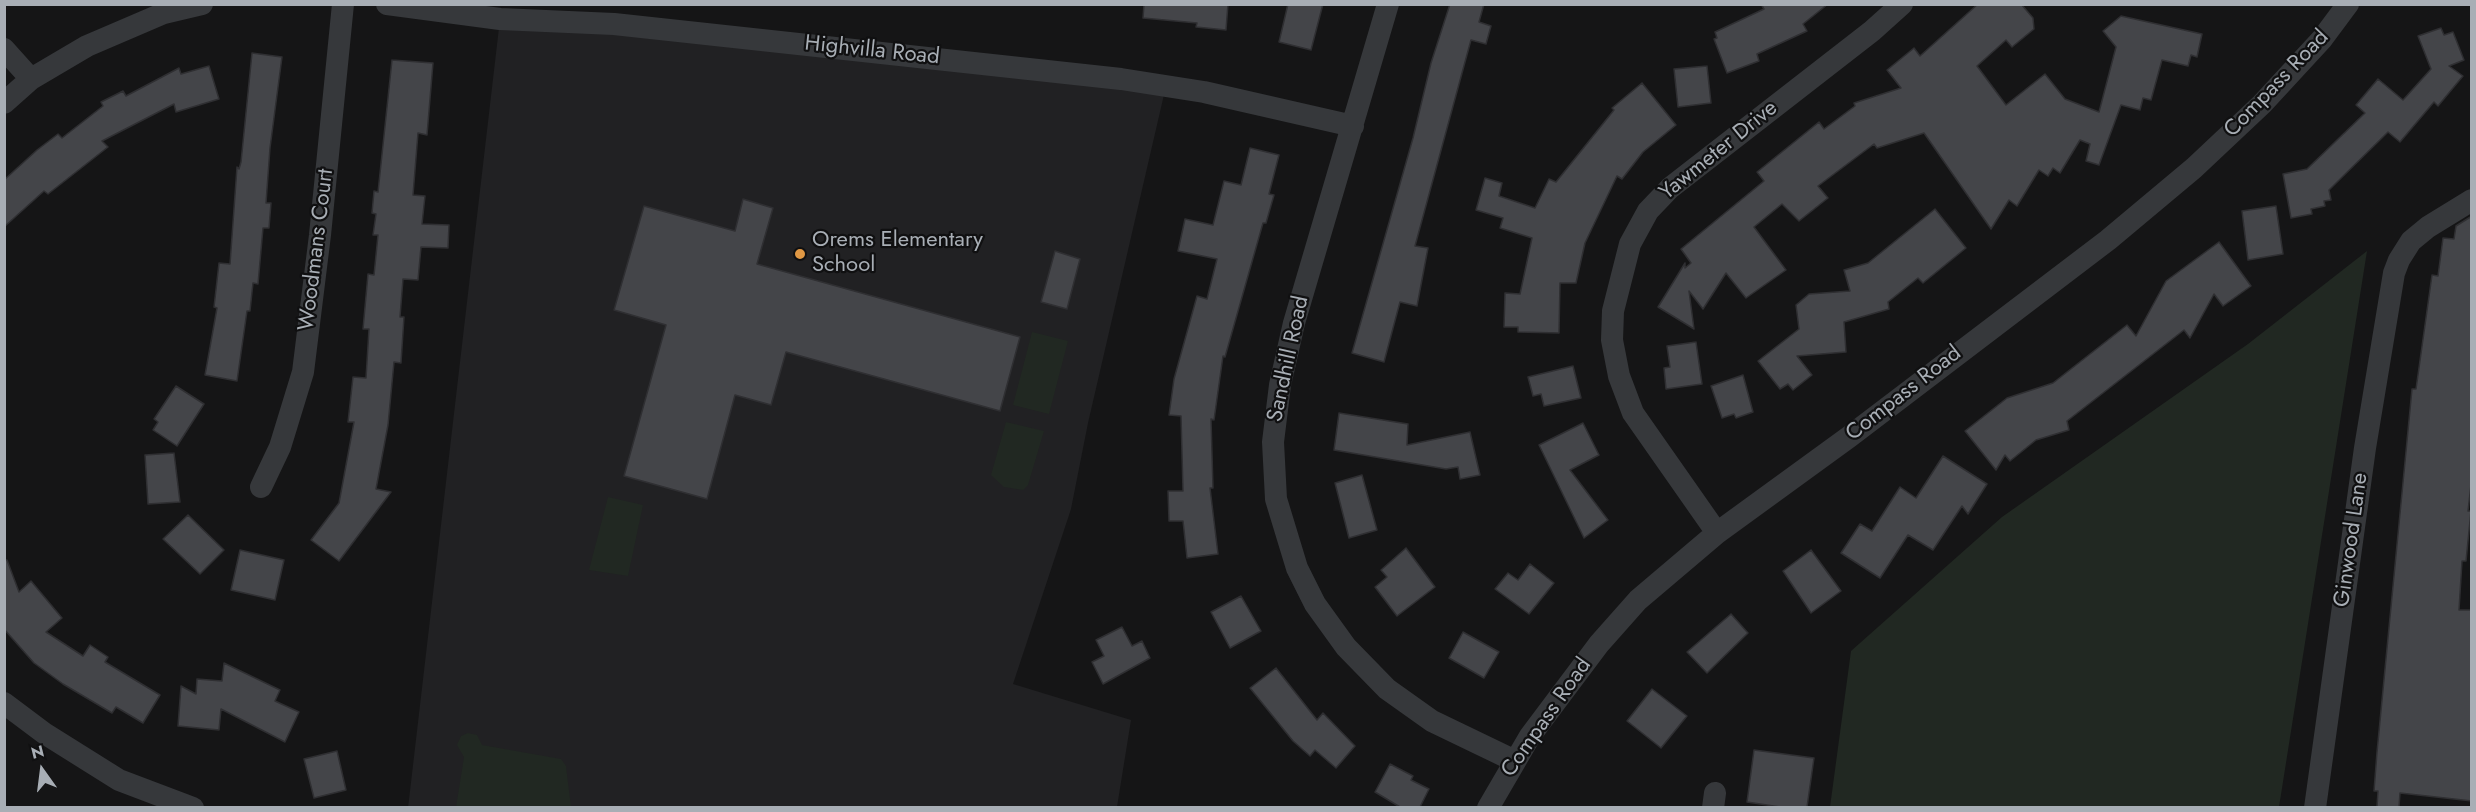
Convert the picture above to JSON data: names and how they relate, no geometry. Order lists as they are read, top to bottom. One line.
{"streets":{"street":["Highvilla Road","Compass Road","Yawmeter Drive","Woodmans Court","Sandhill Road","Ginwood Lane"]},"crossings":[["Highvilla Road","Sandhill Road"],["Compass Road","Yawmeter Drive"],["Compass Road","Sandhill Road"]],"places":["Orems Elementary School"],"north":"top"}
